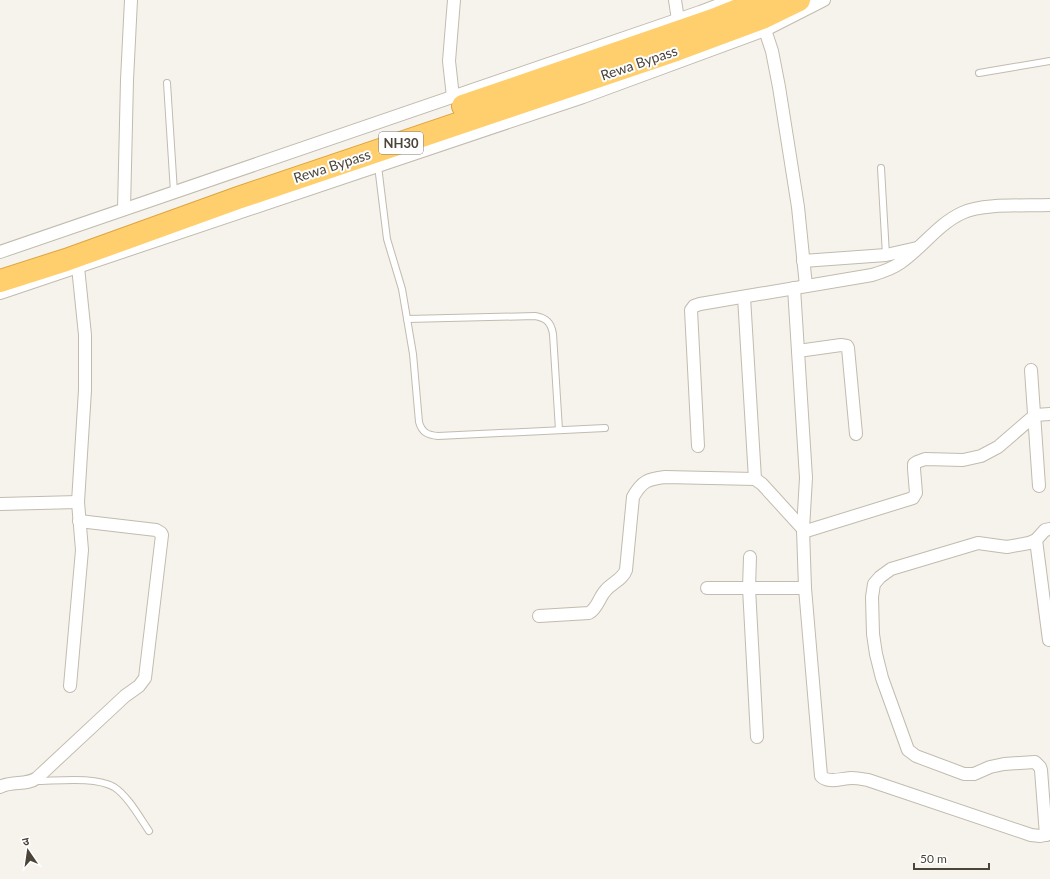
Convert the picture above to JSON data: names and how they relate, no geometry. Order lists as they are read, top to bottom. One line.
{"streets":{"highway":["Rewa Bypass","NH30"]},"scale_bar":"50 m","north":"top"}
